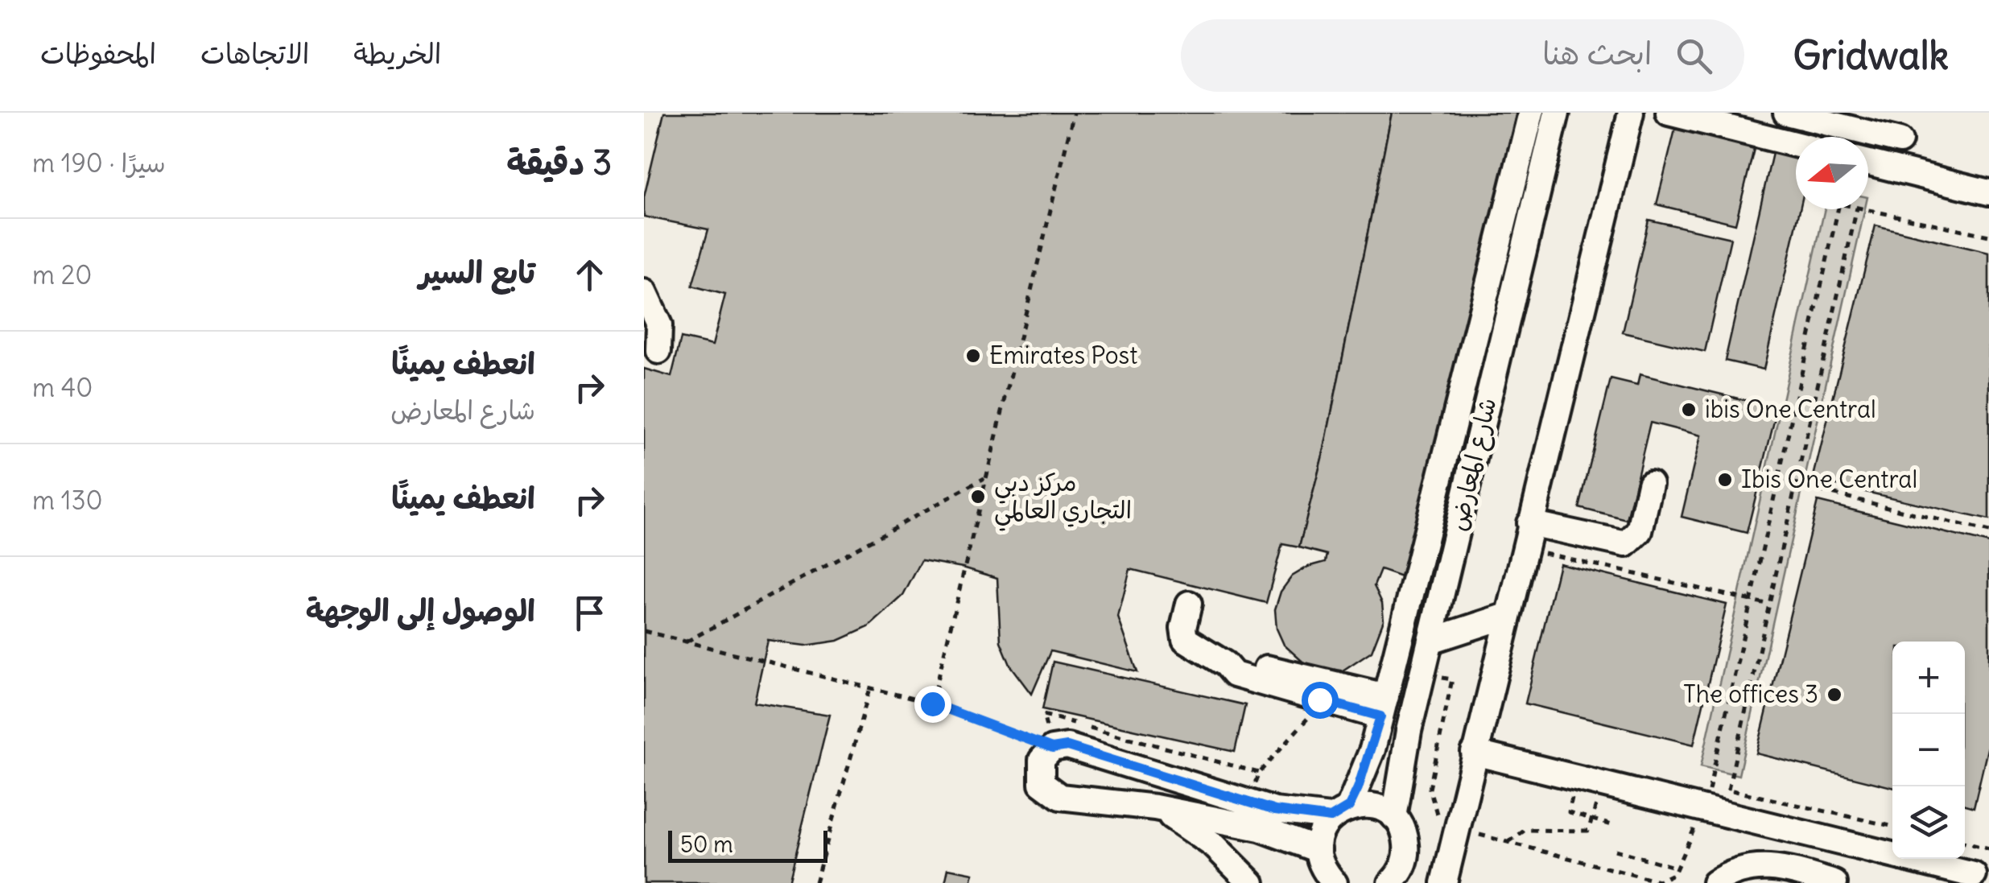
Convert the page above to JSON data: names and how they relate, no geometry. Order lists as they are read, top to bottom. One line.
{"streets":{"street":["شارع المعارض"]},"places":["Emirates Post","ibis One Central","Ibis One Central","مركز دبي التجاري العالمي","The offices 3"],"scale_bar":"50 m","north":"left","page":{"header":"Gridwalk","search":"ابحث هنا","nav":["الخريطة","الاتجاهات","المحفوظات"],"heading":["3 دقيقة","سيرًا · 190 m"],"list":[["تابع السير","20 m"],["انعطف يمينًا","شارع المعارض","40 m"],["انعطف يمينًا","130 m"],"الوصول إلى الوجهة"],"map_buttons":["+","−"],"scale":"50 m"}}
